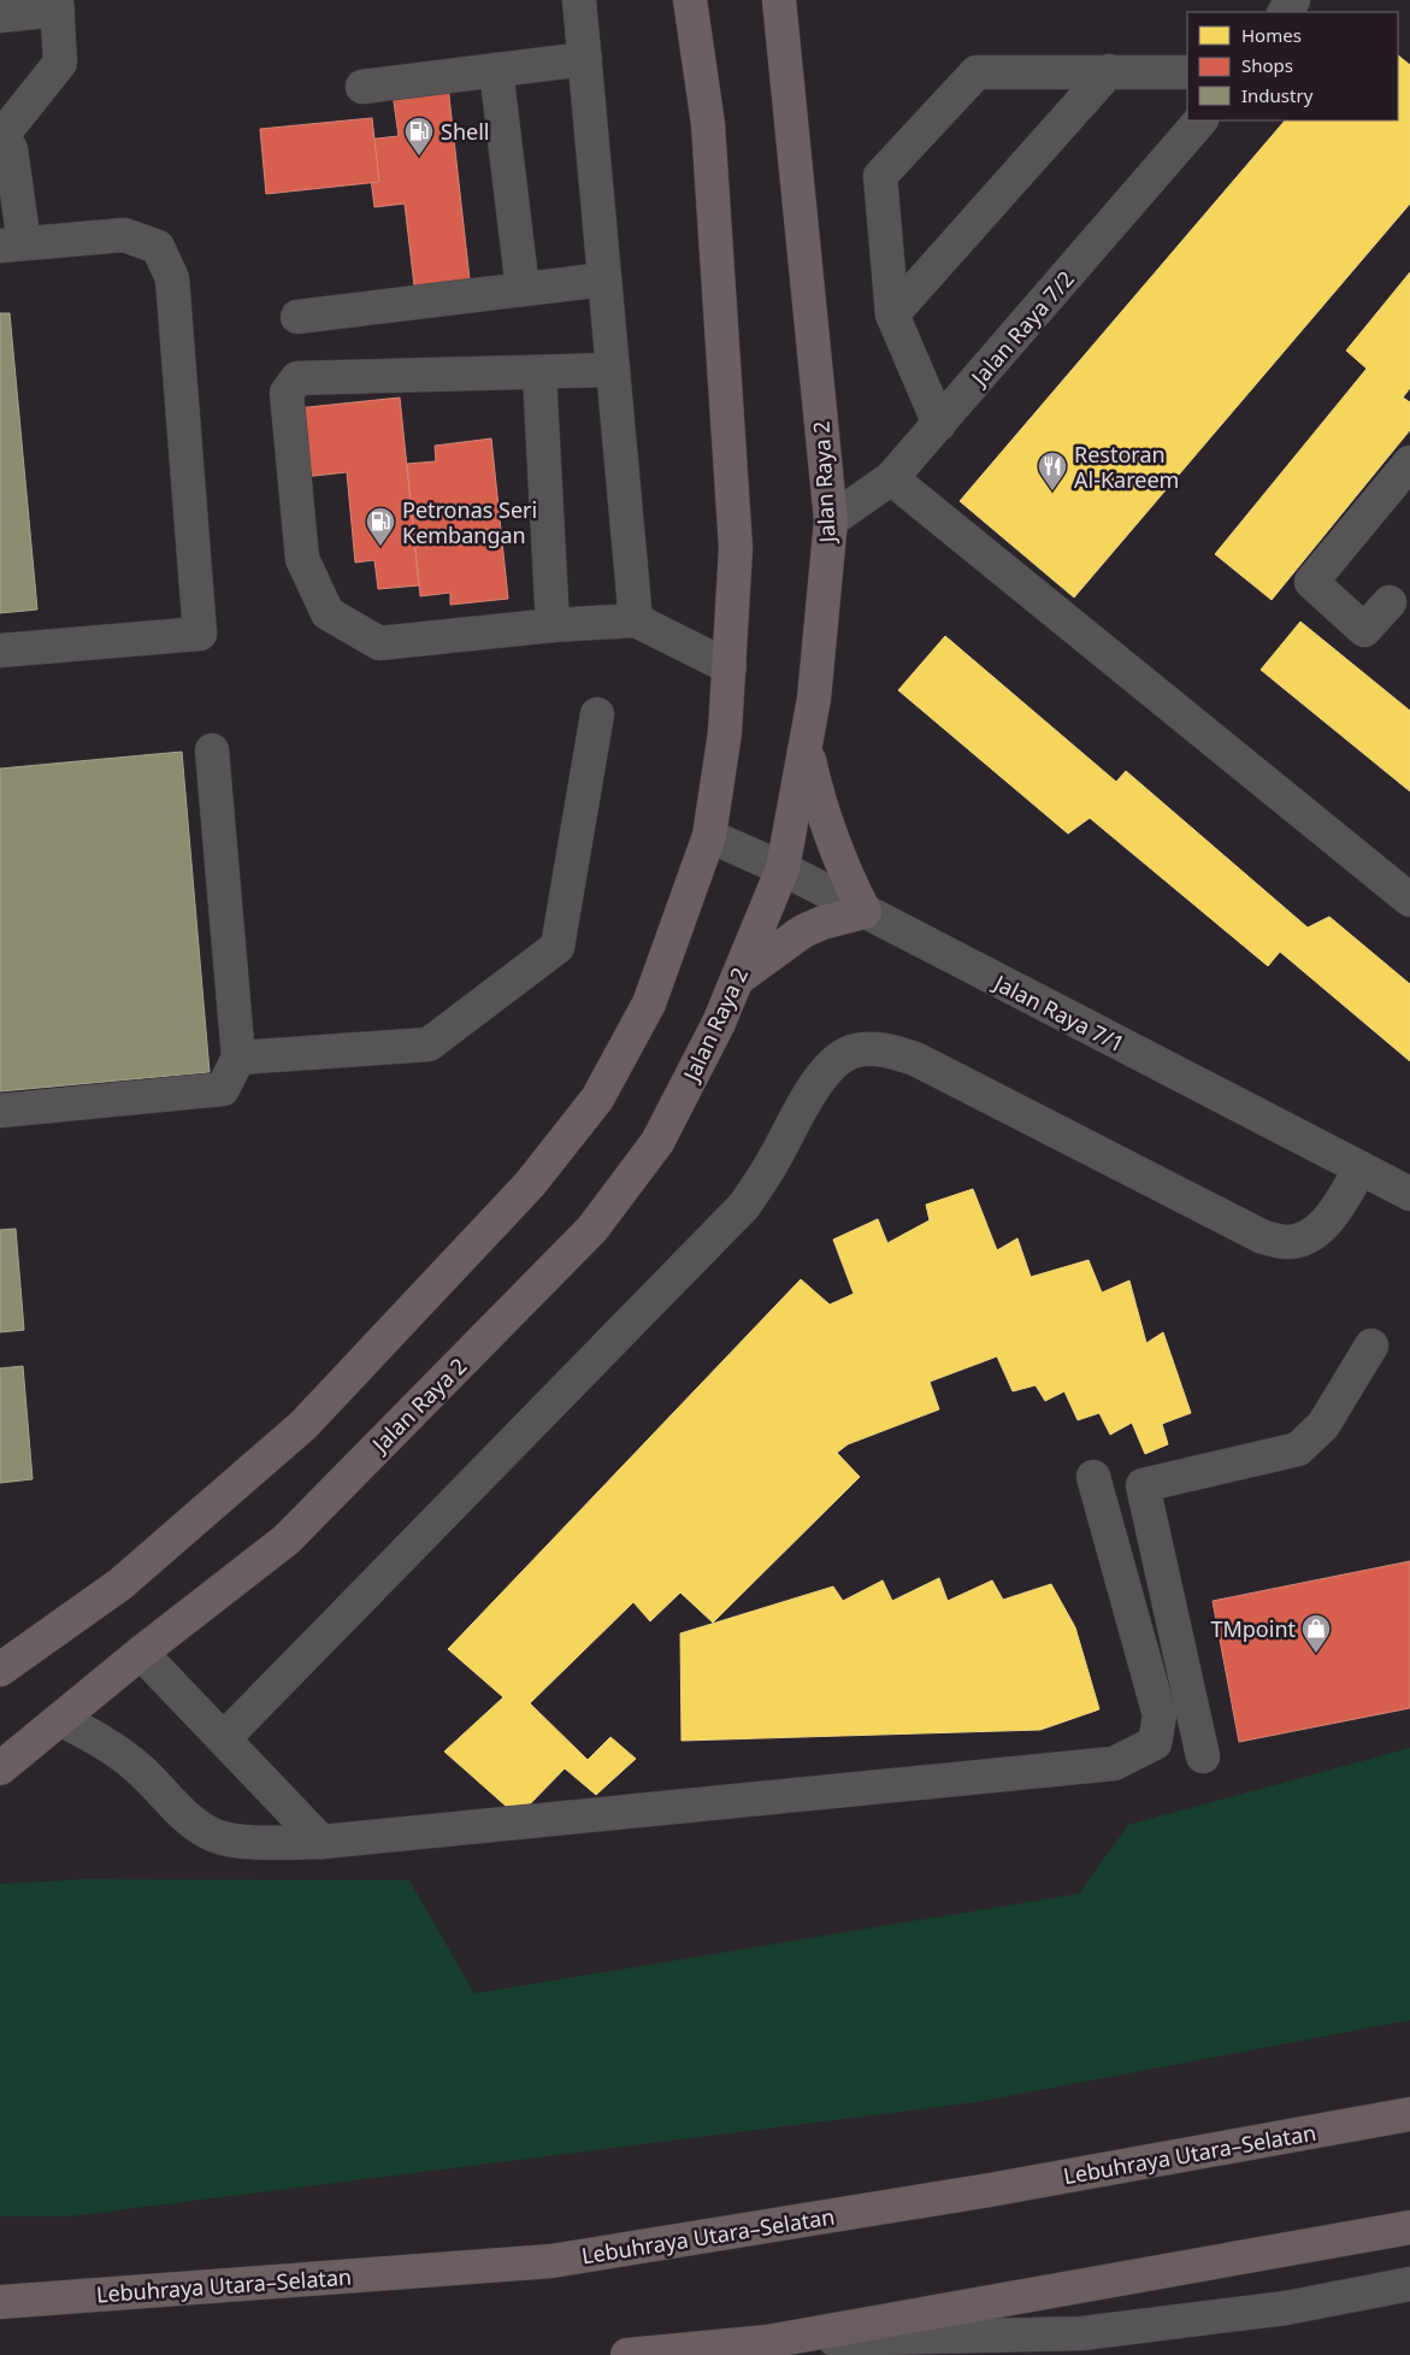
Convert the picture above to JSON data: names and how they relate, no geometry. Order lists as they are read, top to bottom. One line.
{"streets":{"highway":["Lebuhraya Utara–Selatan"],"main road":["Jalan Raya 2"],"street":["Jalan Raya 7/2","Jalan Raya 7/1"]},"crossings":[["Jalan Raya 7/2","Jalan Raya 2"],["Jalan Raya 2","Jalan Raya 7/1"]],"places":{"fuel station":["Shell","Petronas Seri Kembangan"],"restaurant":["Restoran Al-Kareem"],"shop":["TMpoint"]},"legend":["Homes","Shops","Industry"]}
